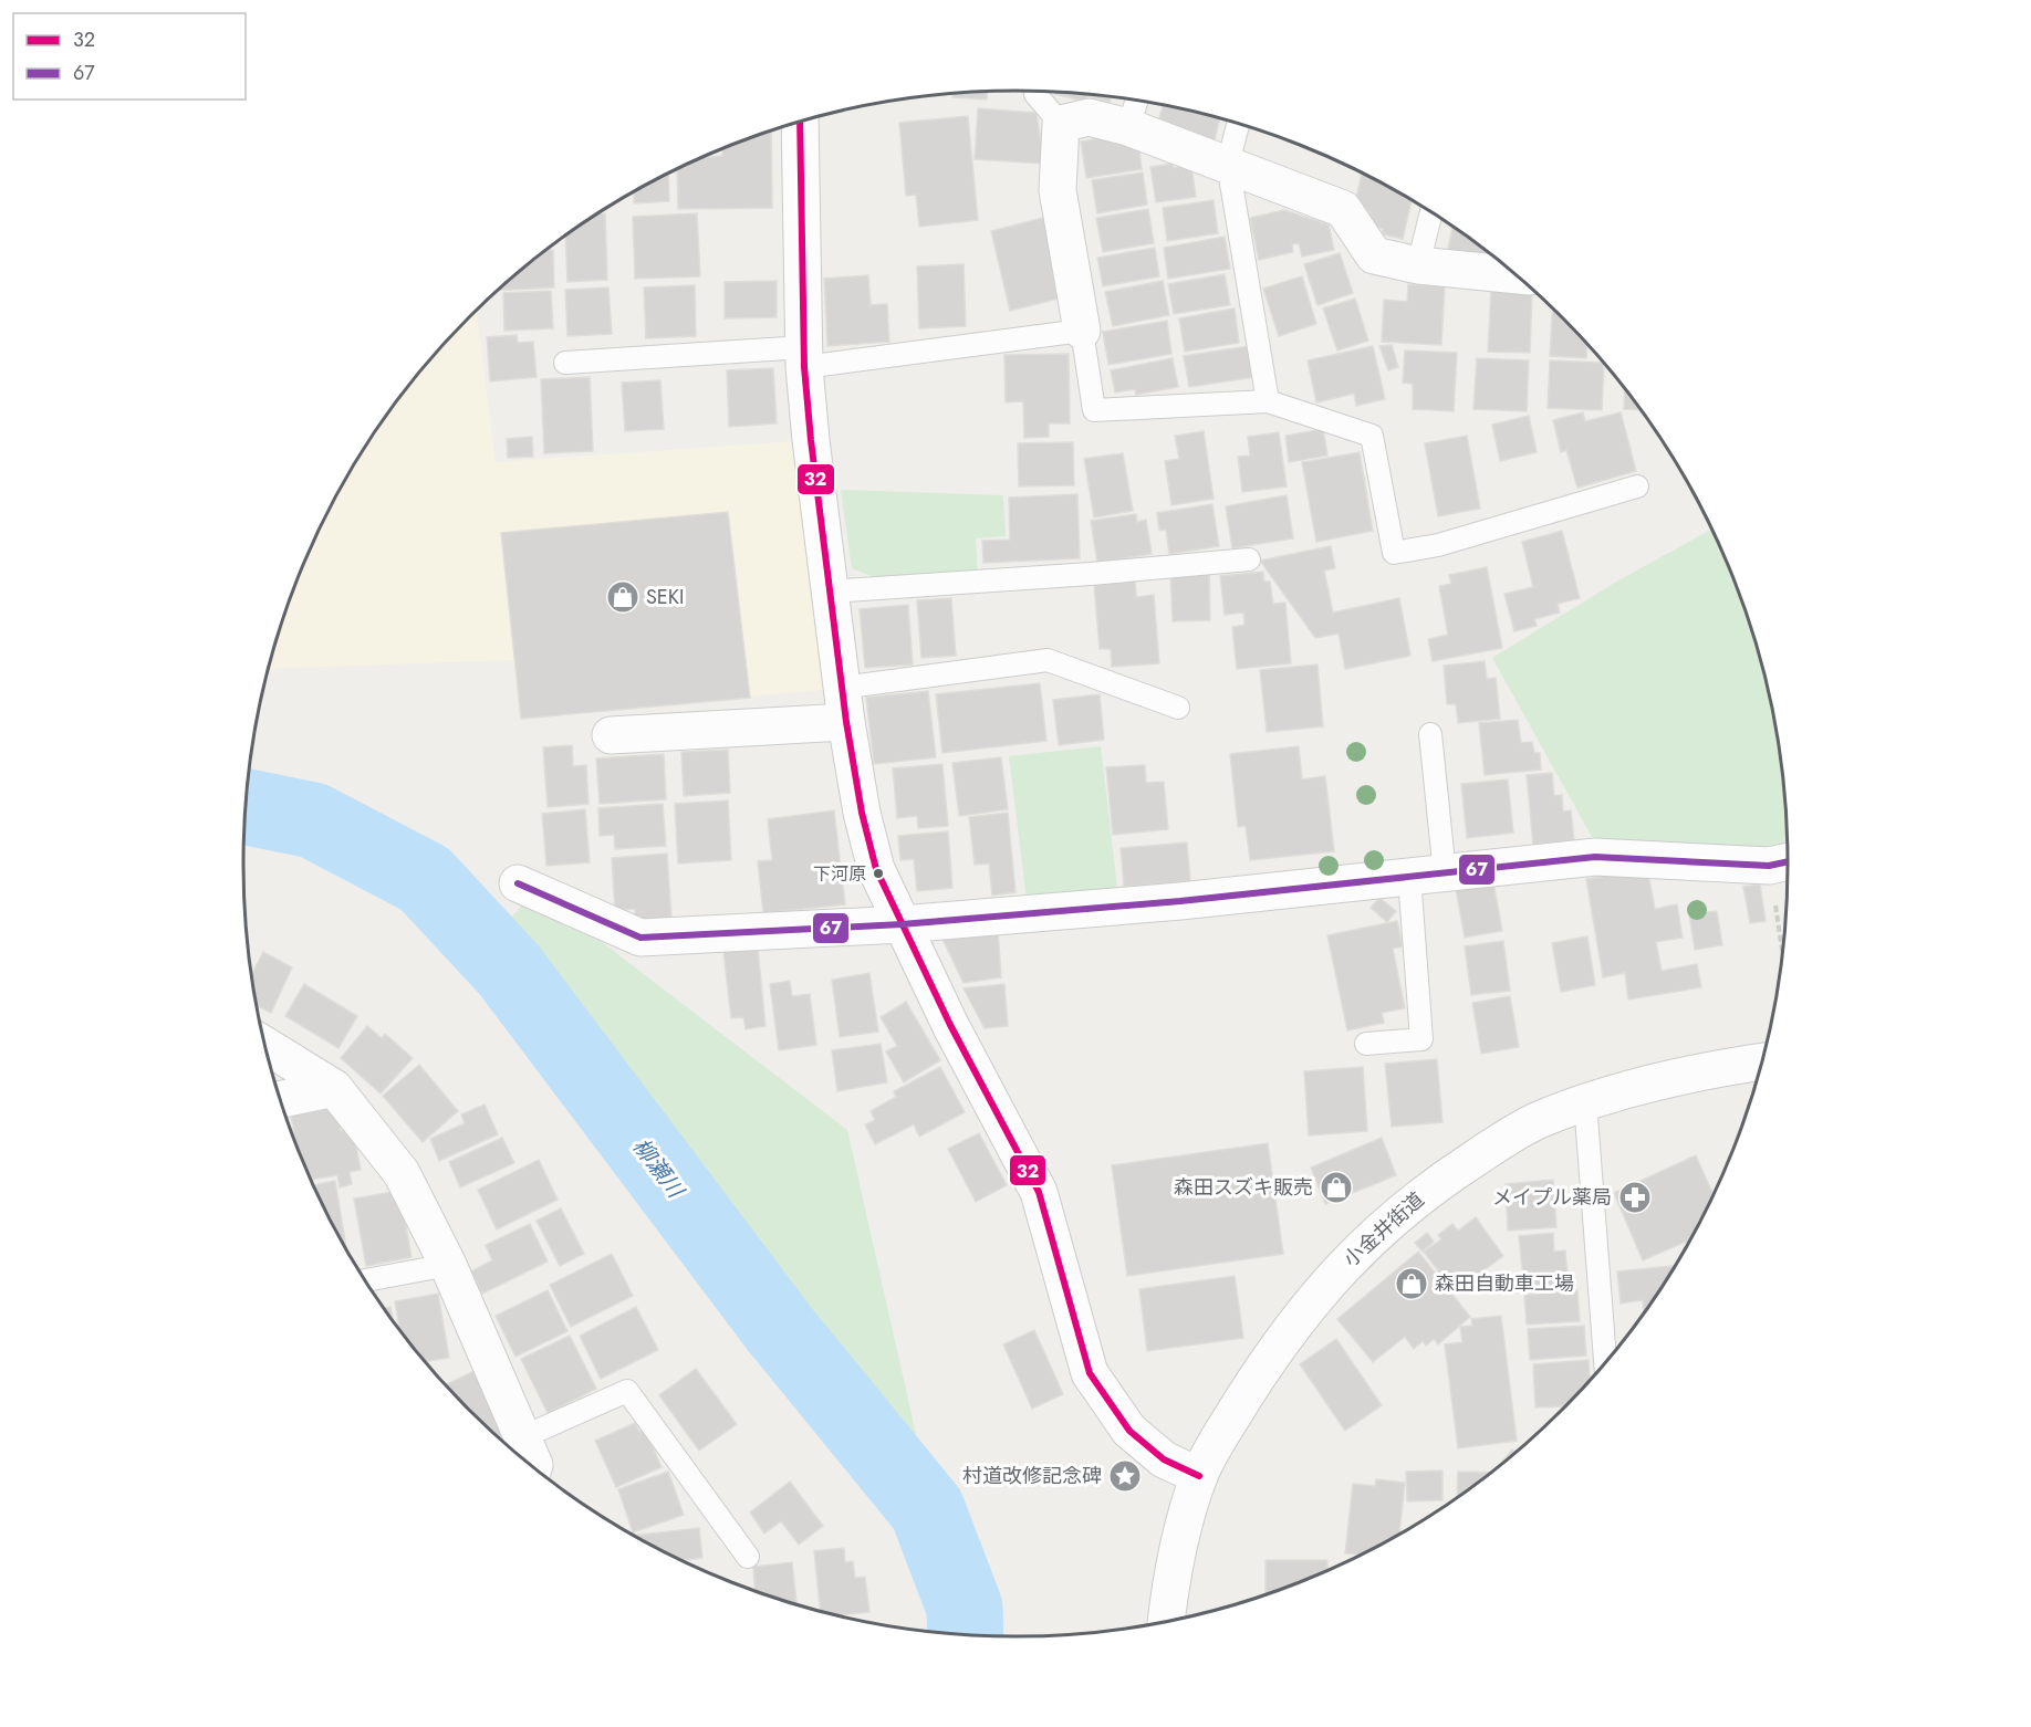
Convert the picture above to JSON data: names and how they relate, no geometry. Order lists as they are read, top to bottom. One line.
{"streets":{"street":["小金井街道"]},"water":["柳瀬川"],"places":{"shop":["SEKI","森田スズキ販売","森田自動車工場"],"other":["下河原"],"pharmacy":["メイプル薬局"],"place":["村道改修記念碑"]},"lines":["transit line 32","transit line 67"],"legend":["32","67"]}
